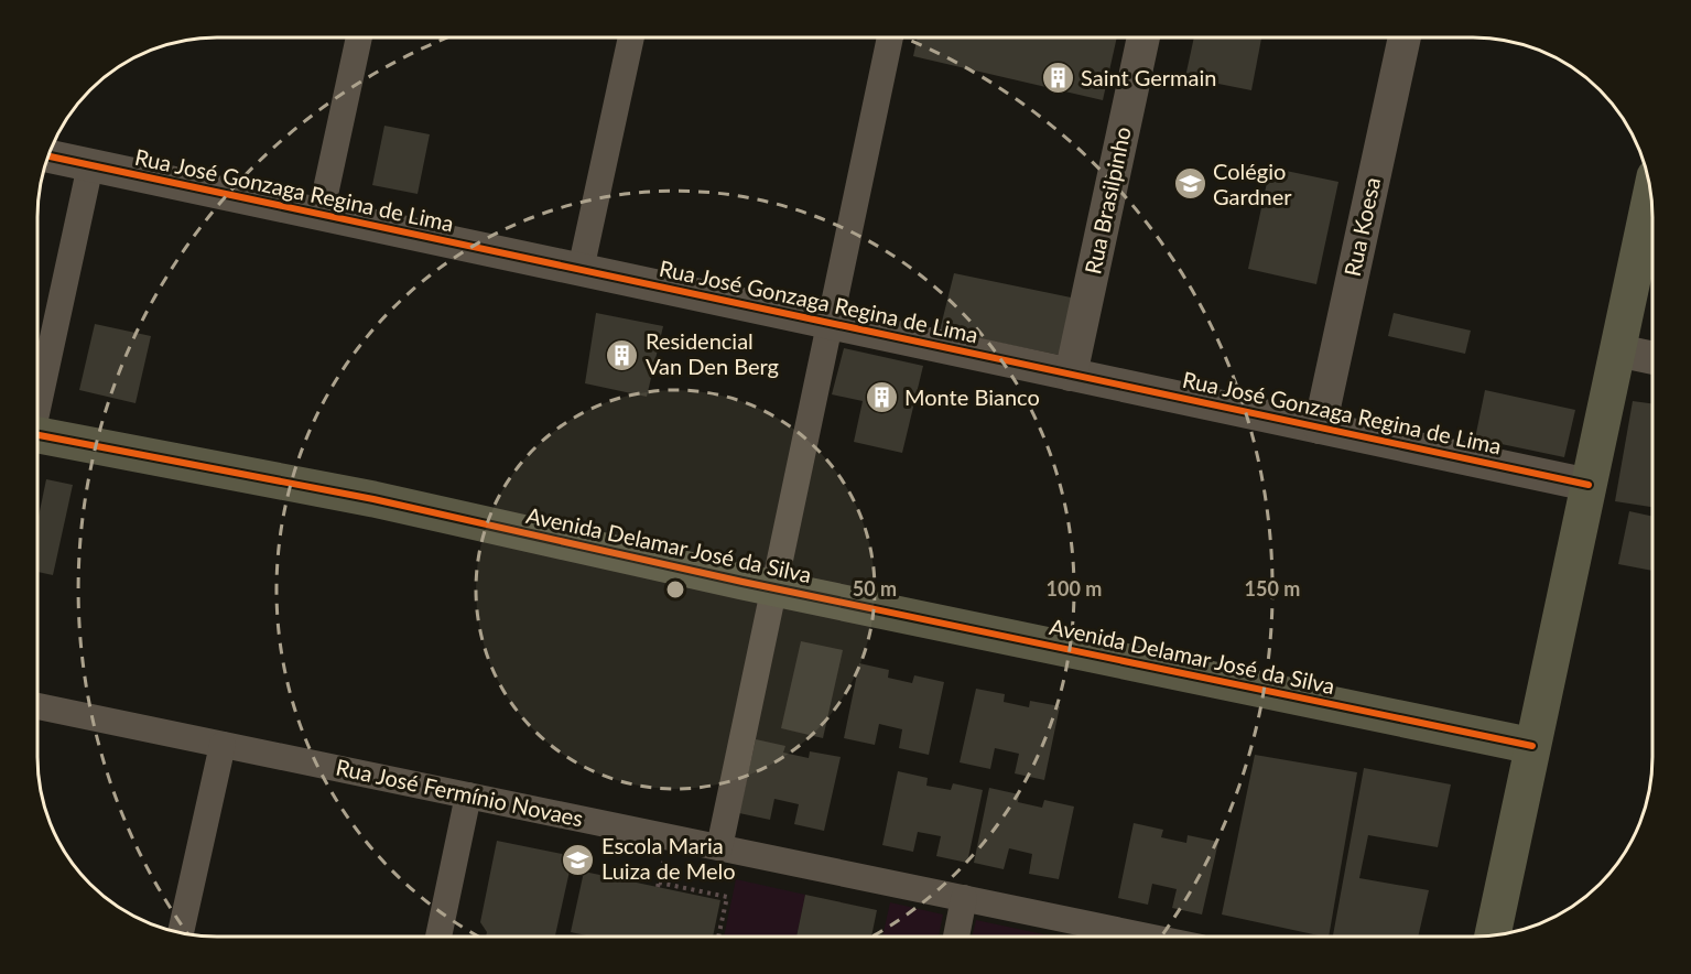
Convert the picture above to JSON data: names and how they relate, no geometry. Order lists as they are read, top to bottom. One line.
{"streets":{"main road":["Avenida Delamar José da Silva"],"street":["Rua José Gonzaga Regina de Lima","Rua Brasilpinho","Rua Koesa","Rua José Fermínio Novaes"]},"crossings":[["Rua José Gonzaga Regina de Lima","Rua Brasilpinho"],["Rua José Gonzaga Regina de Lima","Rua Koesa"]],"places":{"building":["Saint Germain","Residencial Van Den Berg","Monte Bianco"],"school or university":["Colégio Gardner","Escola Maria Luiza de Melo"]},"rings":["50 m","100 m","150 m"]}
